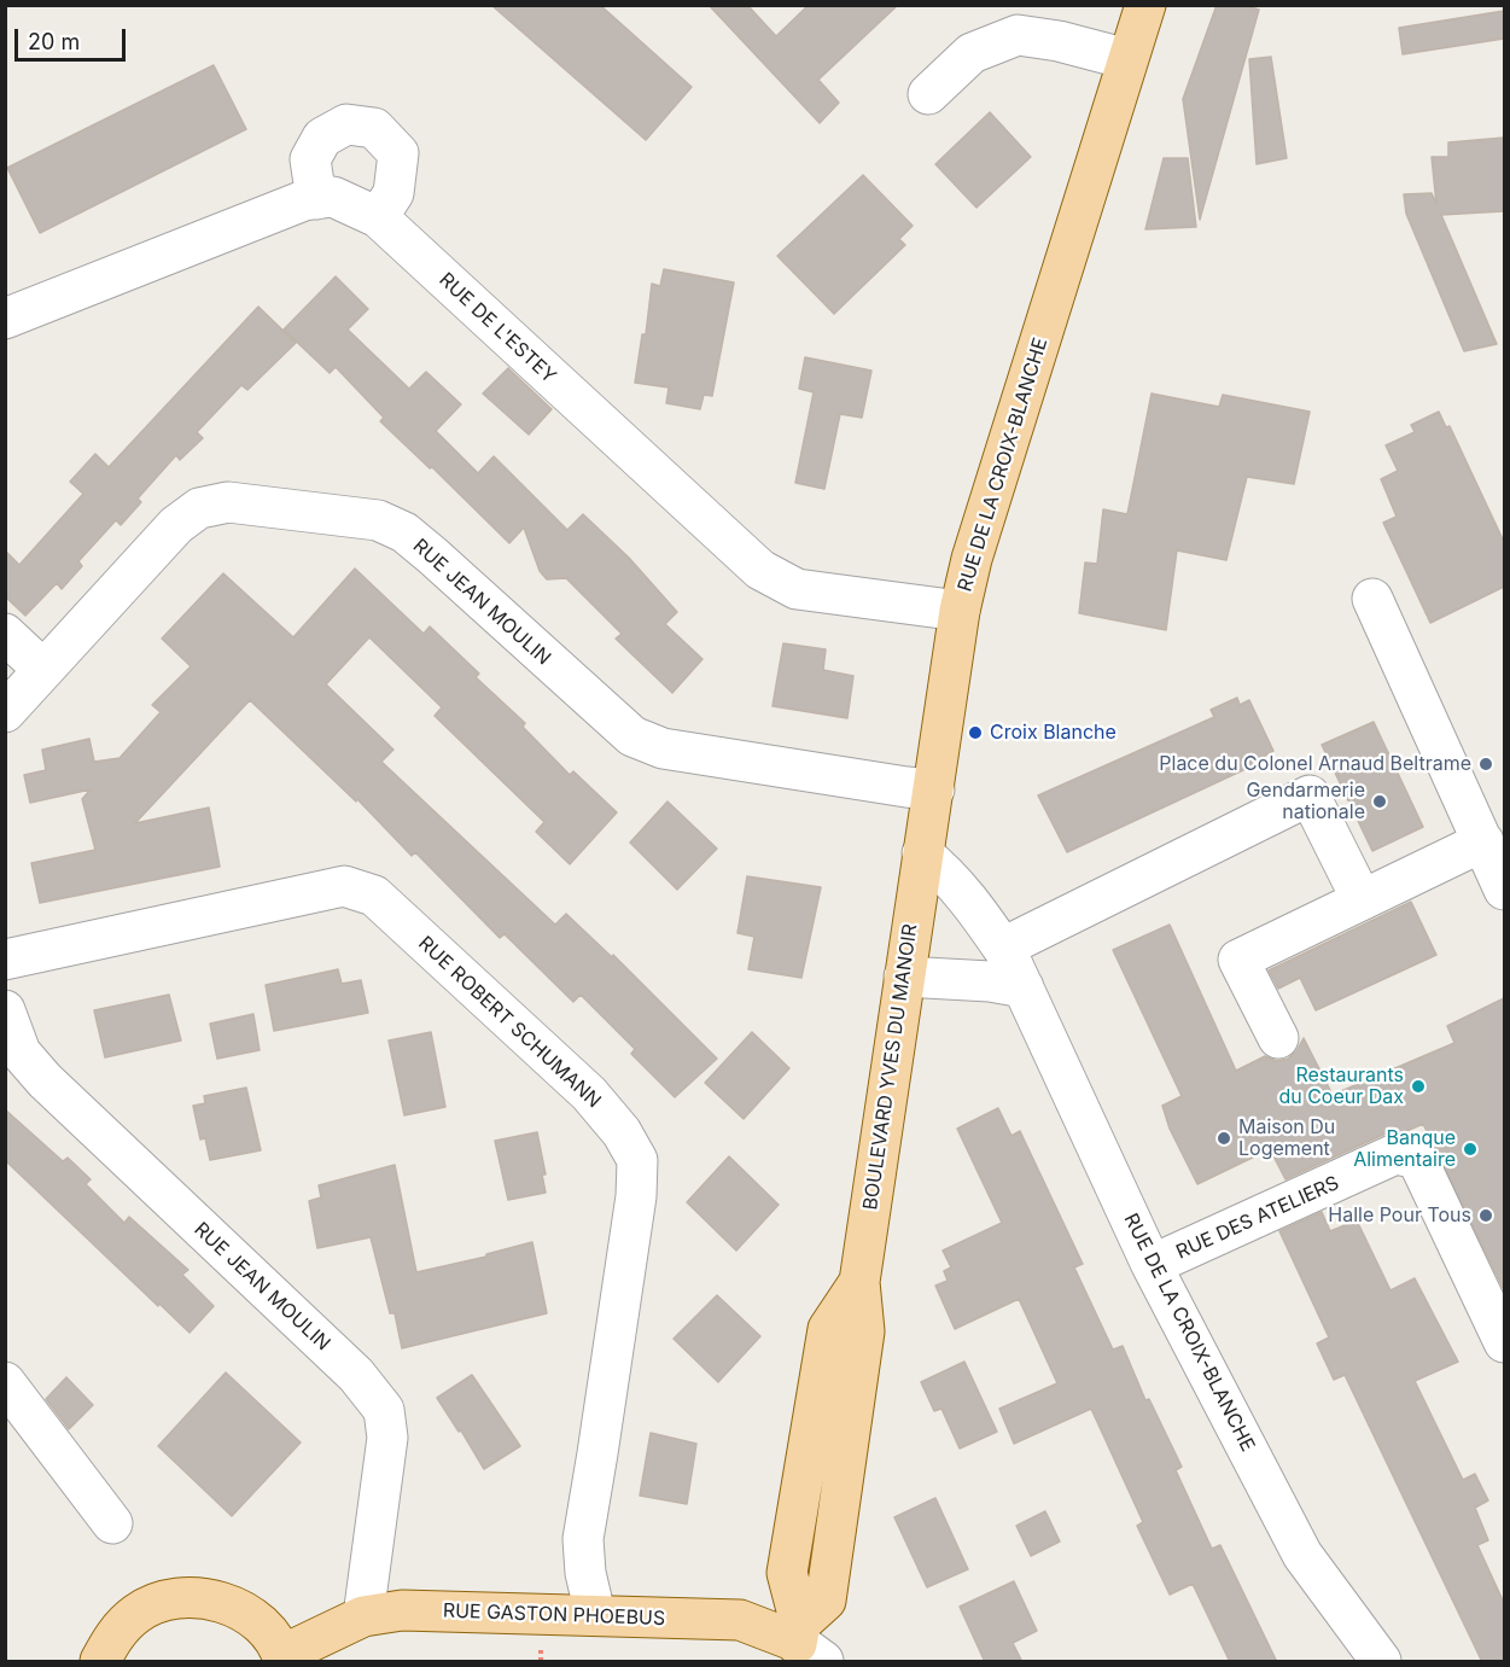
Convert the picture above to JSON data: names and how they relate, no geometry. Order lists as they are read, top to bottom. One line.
{"streets":{"main road":["RUE DE LA CROIX-BLANCHE","BOULEVARD YVES DU MANOIR","RUE GASTON PHOEBUS"],"street":["RUE DE L'ESTEY","RUE JEAN MOULIN","RUE ROBERT SCHUMANN","RUE DES ATELIERS"]},"crossings":[["RUE DE L'ESTEY","RUE DE LA CROIX-BLANCHE"],["RUE DE LA CROIX-BLANCHE","RUE JEAN MOULIN"],["RUE DE LA CROIX-BLANCHE","BOULEVARD YVES DU MANOIR"],["RUE DE LA CROIX-BLANCHE","RUE DES ATELIERS"],["RUE JEAN MOULIN","RUE GASTON PHOEBUS"],["RUE ROBERT SCHUMANN","RUE GASTON PHOEBUS"],["BOULEVARD YVES DU MANOIR","RUE GASTON PHOEBUS"]],"places":["Croix Blanche","Place du Colonel Arnaud Beltrame","Gendarmerie nationale","Restaurants du Coeur Dax","Maison Du Logement","Banque Alimentaire","Halle Pour Tous"],"scale_bar":"20 m"}
